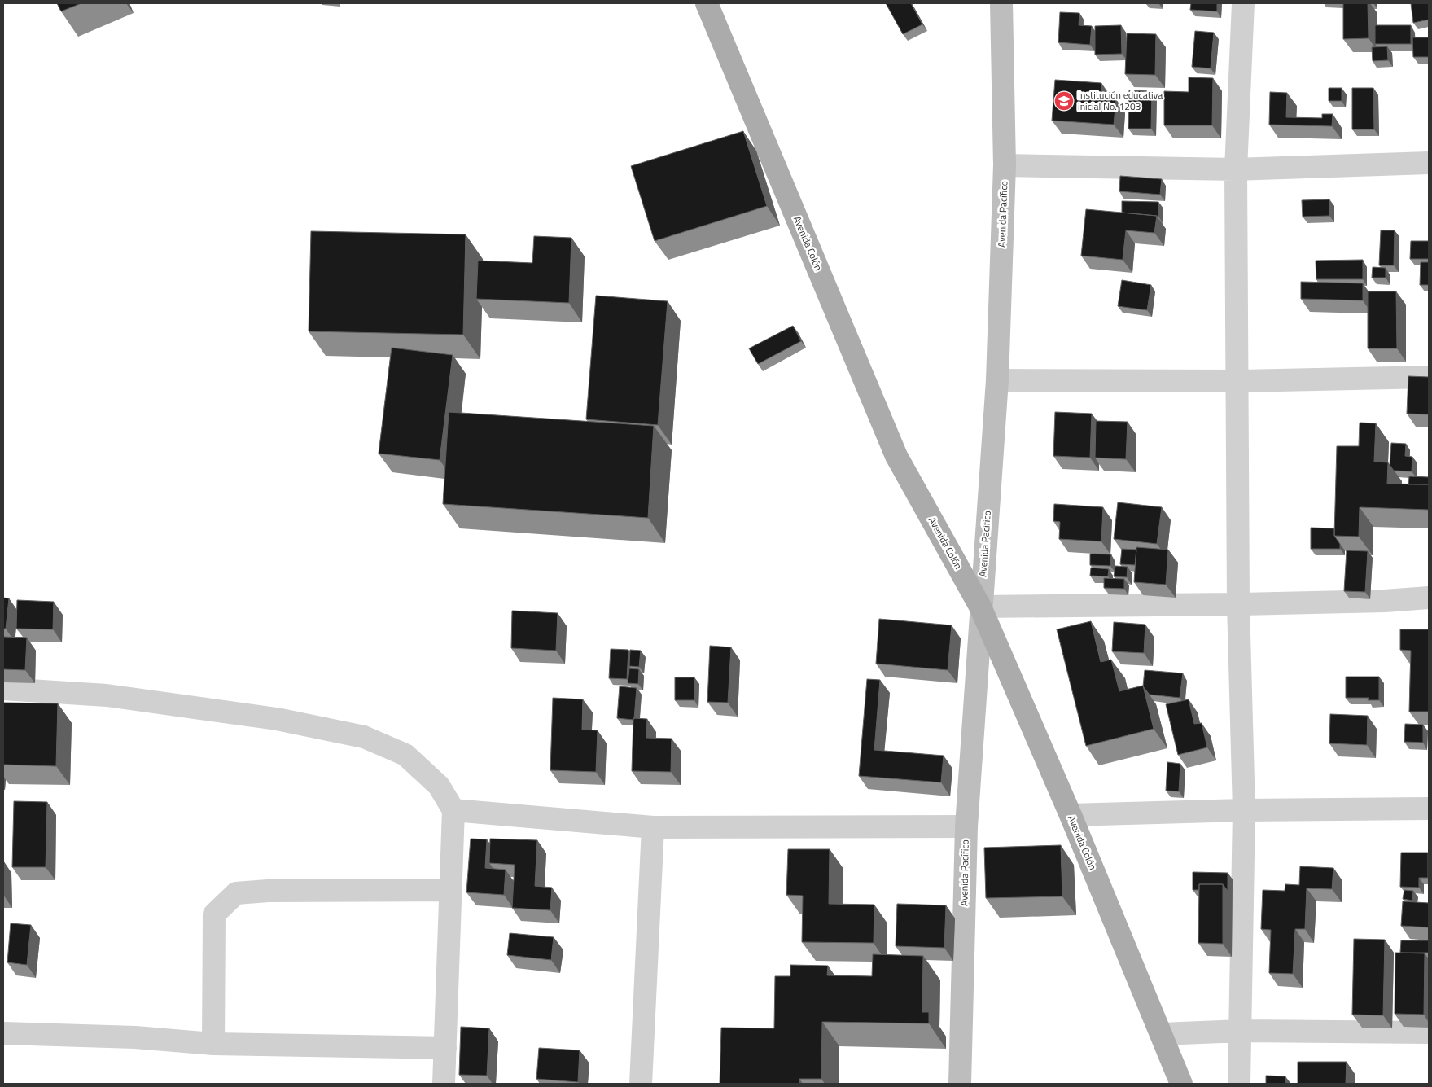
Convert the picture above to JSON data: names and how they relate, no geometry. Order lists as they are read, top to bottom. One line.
{"streets":{"main road":["Avenida Colón"],"street":["Avenida Pacífico"]},"crossings":[["Avenida Pacífico","Avenida Colón"]],"places":{"school or university":["Institución educativa inicial No. 1203"]}}
